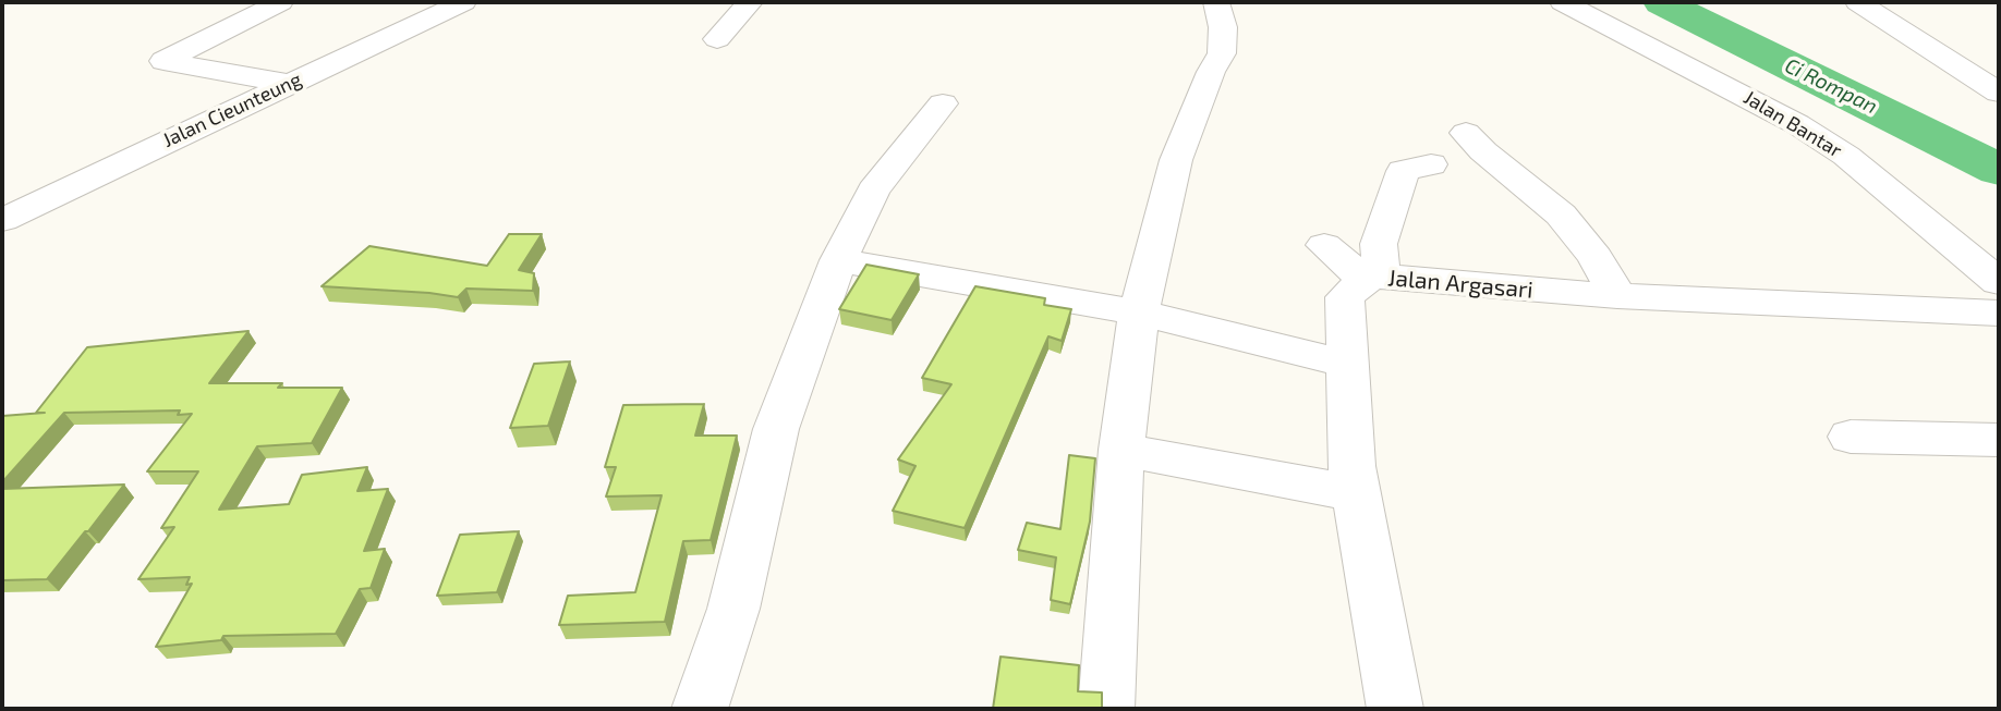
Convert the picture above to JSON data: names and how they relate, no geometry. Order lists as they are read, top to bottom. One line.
{"streets":{"street":["Jalan Cieunteung","Jalan Bantar","Jalan Argasari"]},"water":["Ci Rompan"]}
